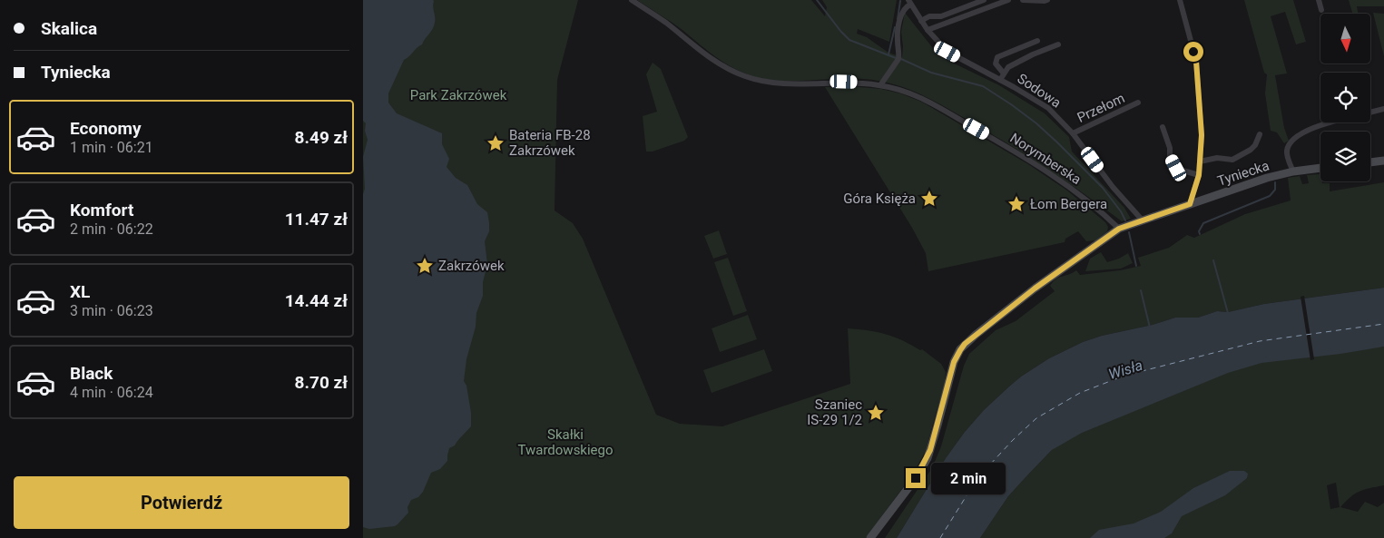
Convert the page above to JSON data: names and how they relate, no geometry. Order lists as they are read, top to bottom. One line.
{"streets":{"street":["Sodowa","Przełom","Norymberska","Tyniecka"]},"crossings":[["Sodowa","Przełom"],["Sodowa","Tyniecka"],["Norymberska","Tyniecka"]],"water":["Wisła"],"parks":["Park Zakrzówek","Skałki Twardowskiego"],"places":{"place":["Bateria FB-28 Zakrzówek","Góra Księża","Łom Bergera","Zakrzówek","Szaniec IS-29 1/2"]},"north":"bottom","page":{"banner":["Skalica","Tyniecka"],"list":[{"name":"Economy","note":"1 min · 06:21","value":"8.49 zł"},{"name":"Komfort","note":"2 min · 06:22","value":"11.47 zł"},{"name":"XL","note":"3 min · 06:23","value":"14.44 zł"},{"name":"Black","note":"4 min · 06:24","value":"8.70 zł"}],"bubble":"2 min","buttons":"Potwierdź"}}
